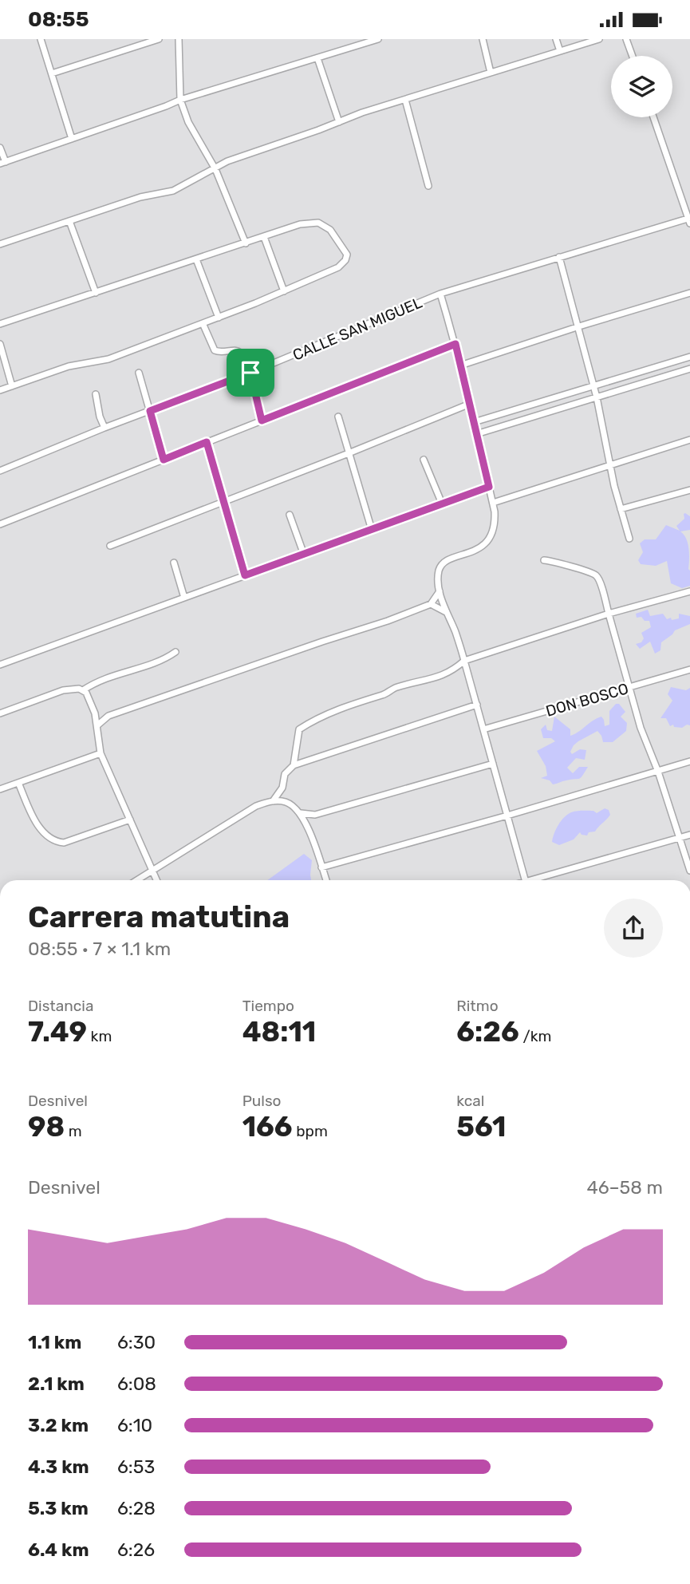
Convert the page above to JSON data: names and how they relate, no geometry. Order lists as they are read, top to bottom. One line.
{"streets":{"street":["CALLE SAN MIGUEL","DON BOSCO"]},"page":{"status":"08:55","heading":["Carrera matutina","08:55 · 7 × 1.1 km"],"stats":[["Distancia","7.49 km"],["Tiempo","48:11"],["Ritmo","6:26 /km"],["Desnivel","98 m"],["Pulso","166 bpm"],["kcal","561"]],"chart":["Desnivel","46–58 m"],"list":[{"name":"1.1 km","note":"6:30"},{"name":"2.1 km","note":"6:08"},{"name":"3.2 km","note":"6:10"},{"name":"4.3 km","note":"6:53"},{"name":"5.3 km","note":"6:28"},{"name":"6.4 km","note":"6:26"}]}}
